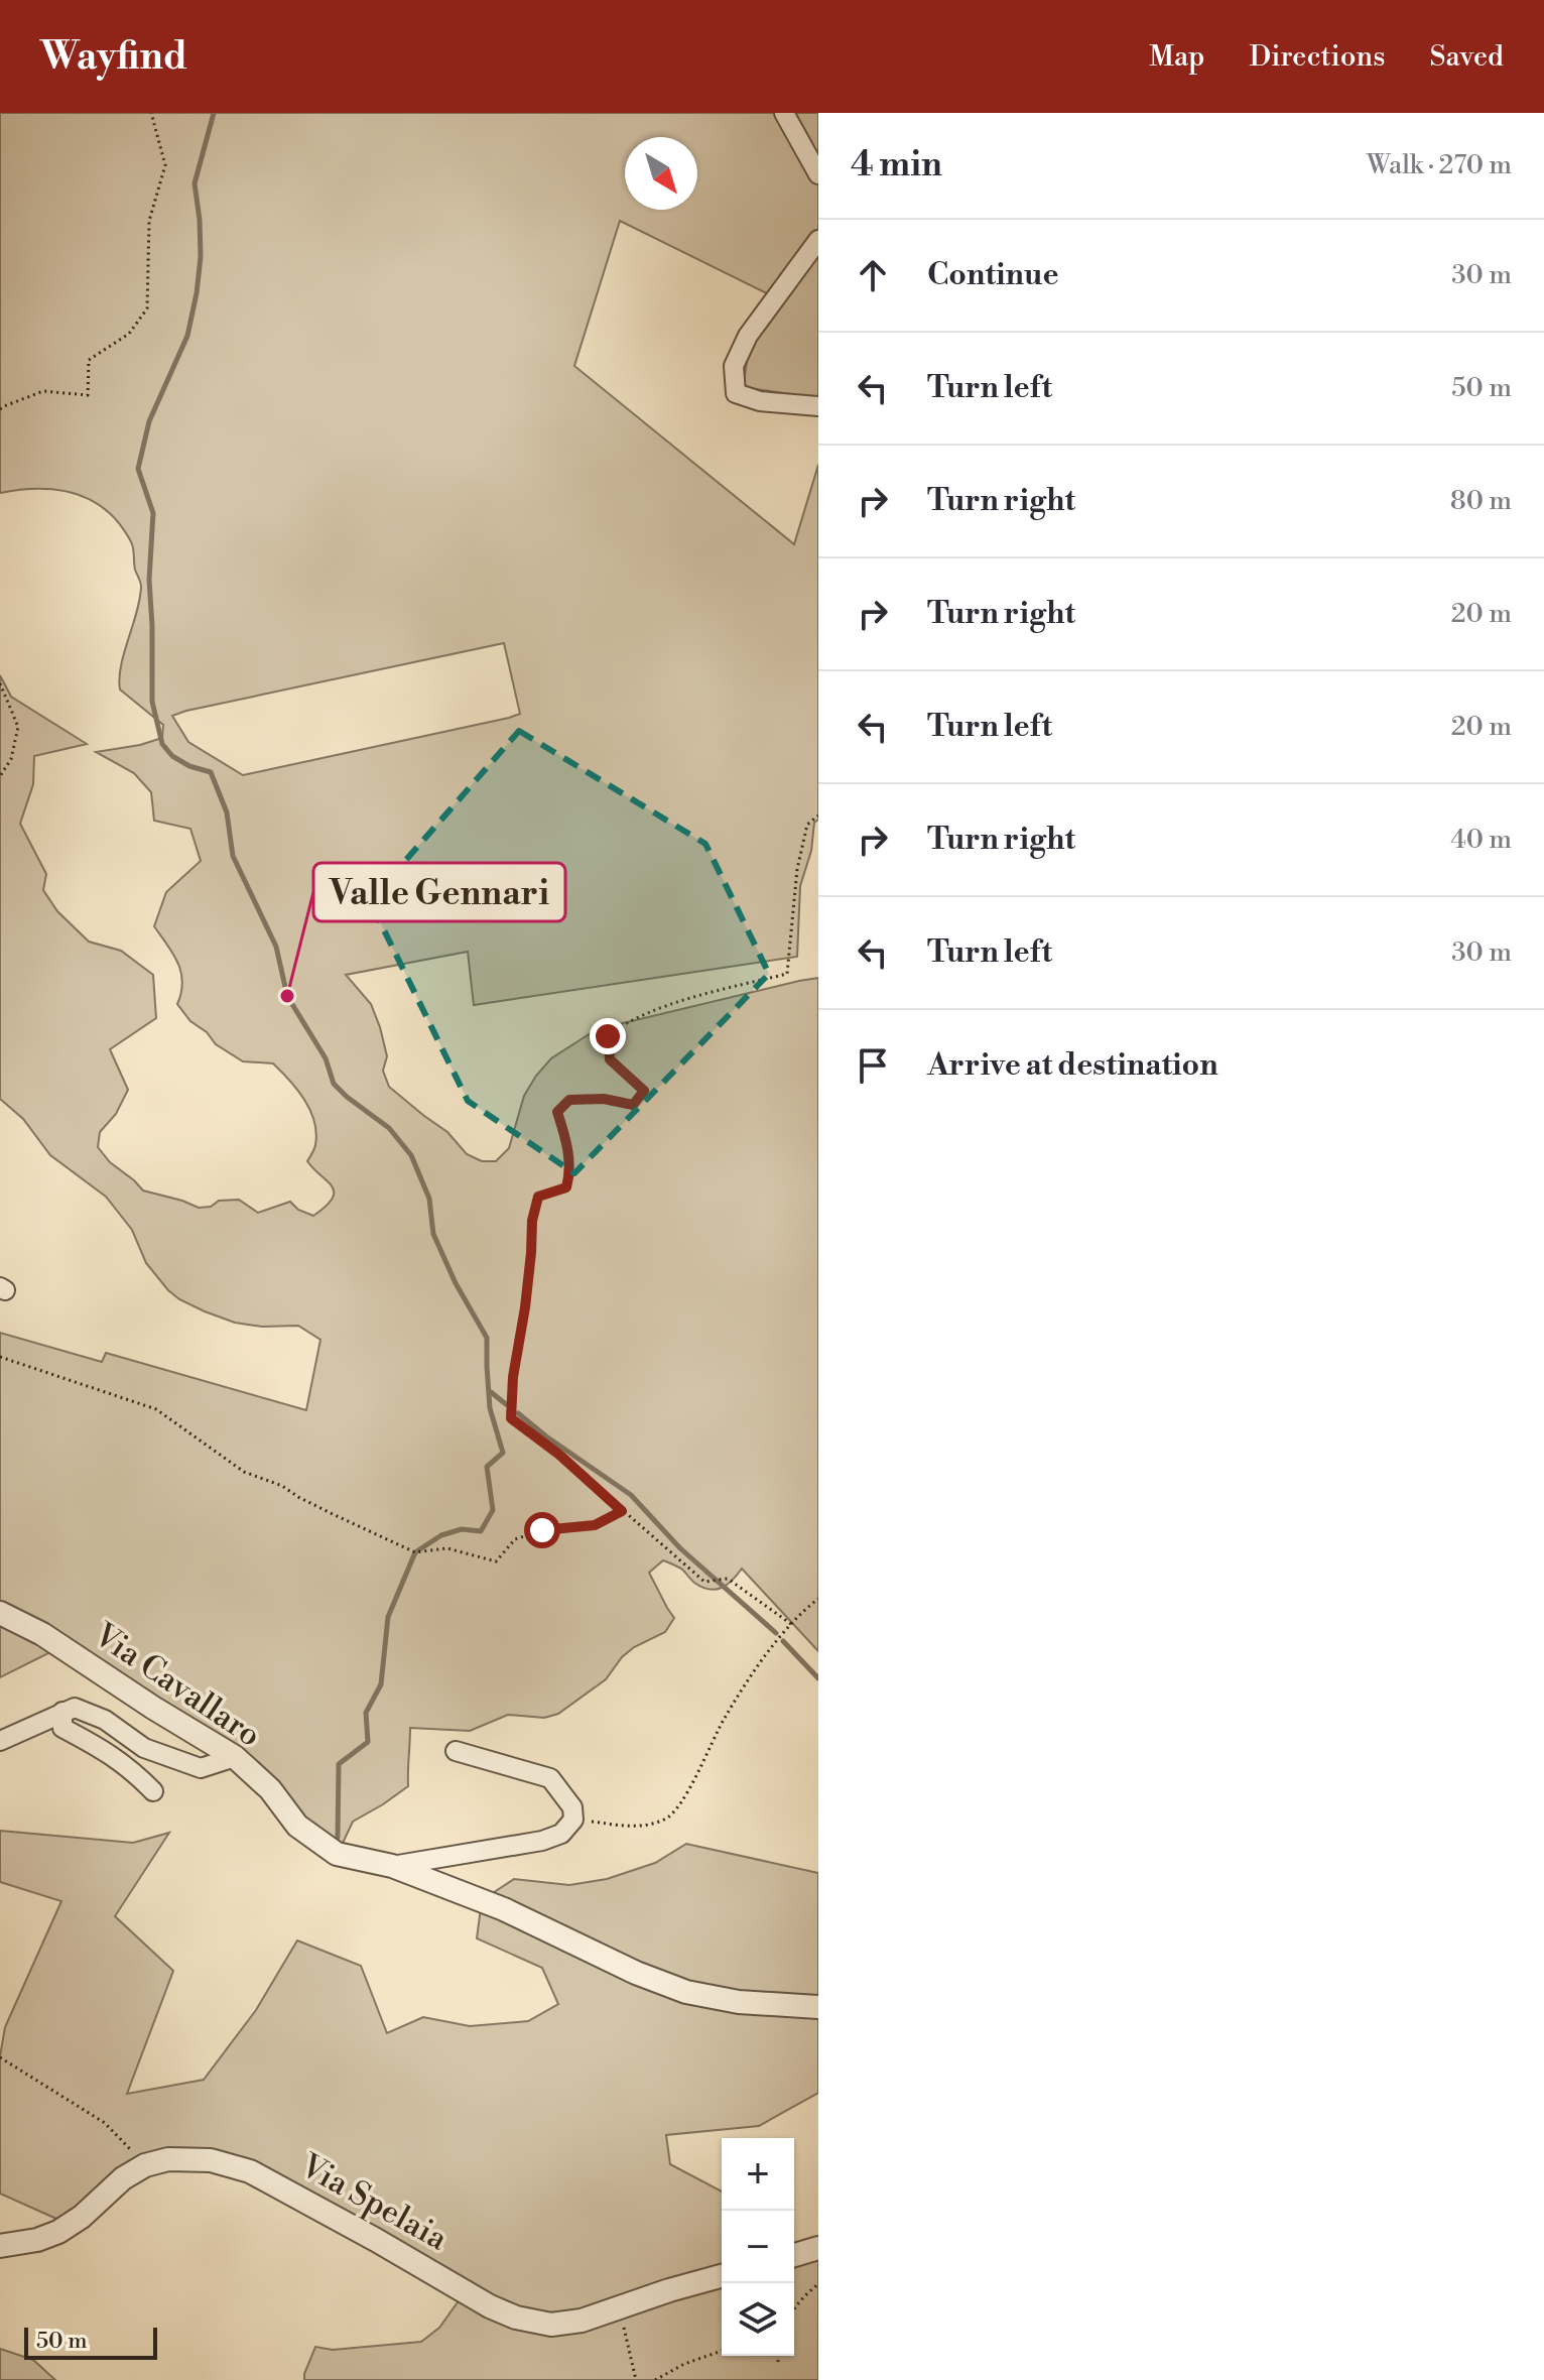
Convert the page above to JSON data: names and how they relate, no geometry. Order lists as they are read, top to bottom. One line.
{"streets":{"street":["Via Cavallaro","Via Spelaia"]},"places":["Valle Gennari"],"scale_bar":"50 m","north":"bottom right","page":{"header":"Wayfind","nav":["Map","Directions","Saved"],"heading":["4 min","Walk · 270 m"],"list":[["Continue","30 m"],["Turn left","50 m"],["Turn right","80 m"],["Turn right","20 m"],["Turn left","20 m"],["Turn right","40 m"],["Turn left","30 m"],"Arrive at destination"],"map_buttons":["+","−"],"scale":"50 m"}}
